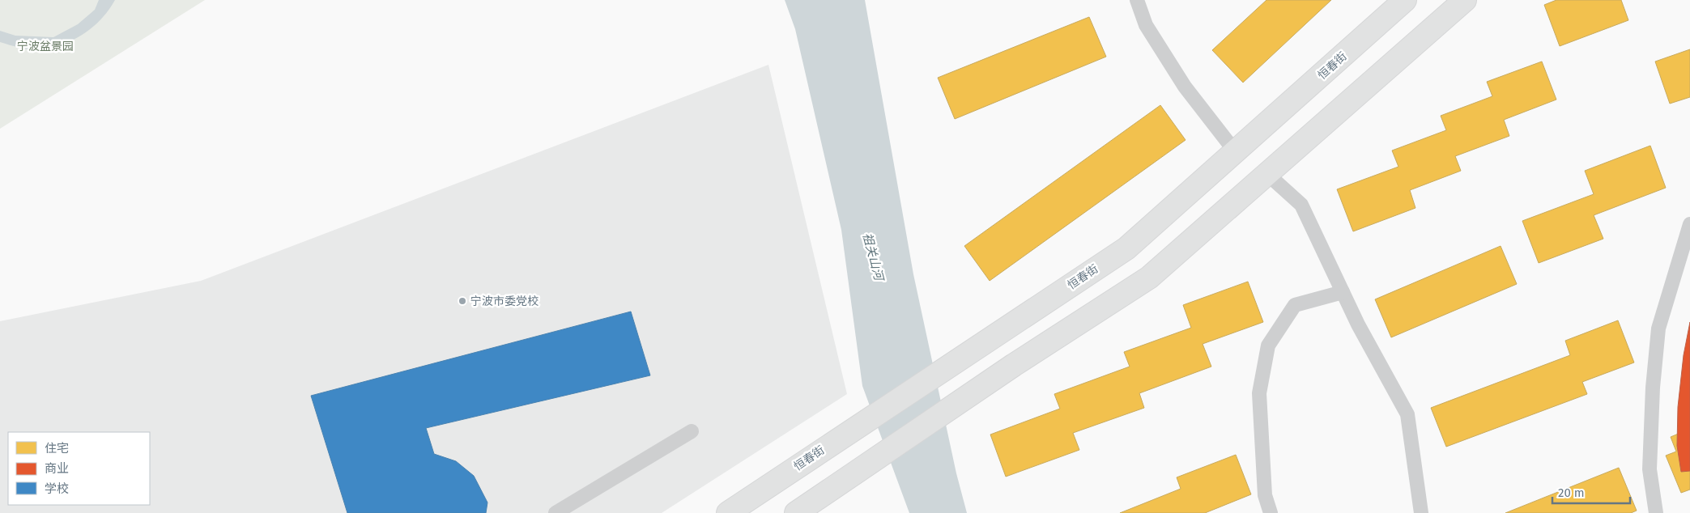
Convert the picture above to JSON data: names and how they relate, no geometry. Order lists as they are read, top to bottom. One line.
{"streets":{"main road":["恒春街"]},"water":["祖关山河"],"parks":["宁波盆景园"],"places":["宁波市委党校"],"legend":["住宅","商业","学校"],"scale_bar":"20 m"}
